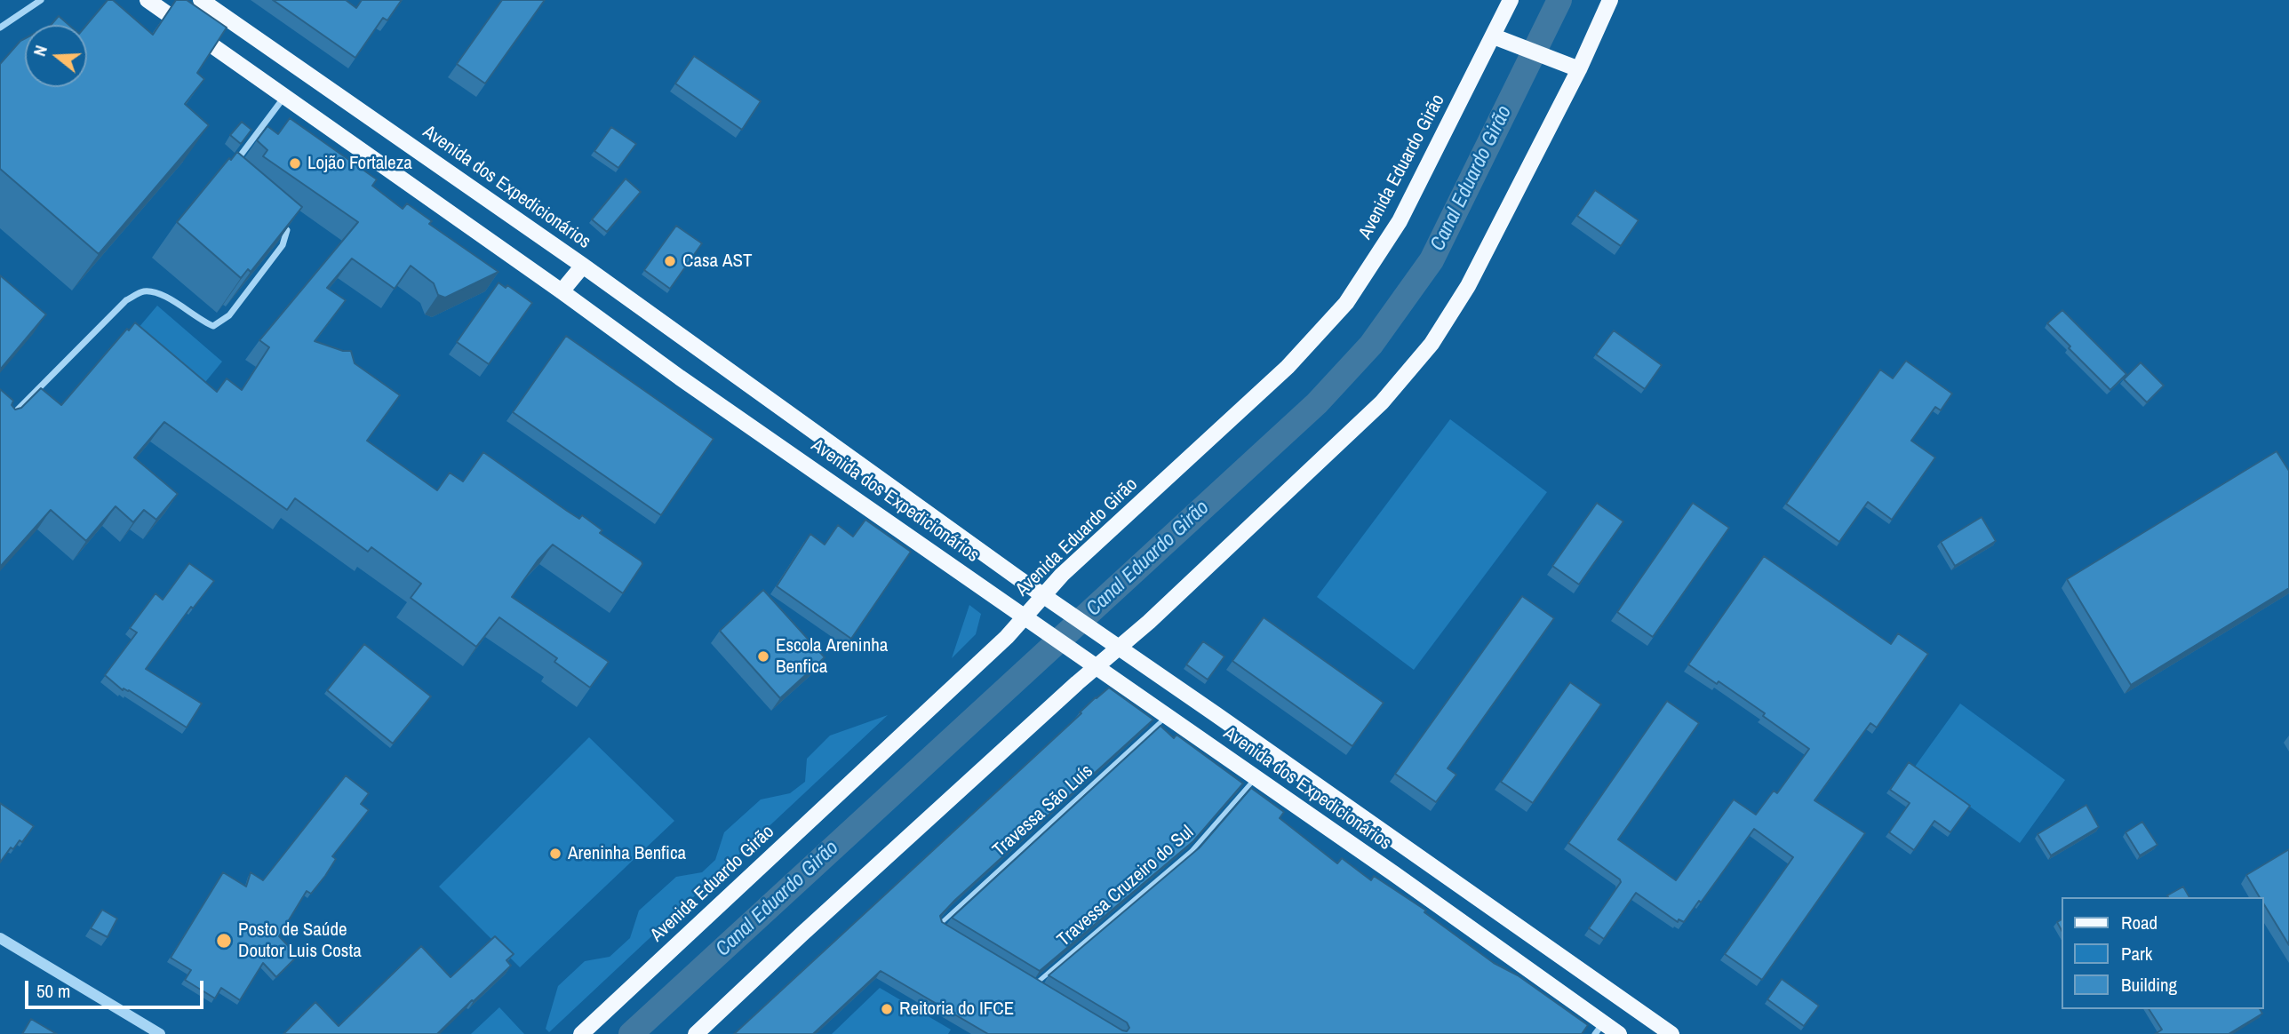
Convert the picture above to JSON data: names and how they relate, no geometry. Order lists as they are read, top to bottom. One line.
{"streets":{"main road":["Avenida Eduardo Girão","Avenida dos Expedicionários"],"lane":["Travessa São Luís","Travessa Cruzeiro do Sul"]},"crossings":[["Avenida Eduardo Girão","Avenida dos Expedicionários"],["Avenida dos Expedicionários","Travessa São Luís"],["Avenida dos Expedicionários","Travessa Cruzeiro do Sul"]],"water":["Canal Eduardo Girão"],"places":["Lojão Fortaleza","Casa AST","Escola Areninha Benfica","Areninha Benfica","Posto de Saúde Doutor Luis Costa","Reitoria do IFCE"],"legend":["Road","Park","Building"],"scale_bar":"50 m","north":"left"}
